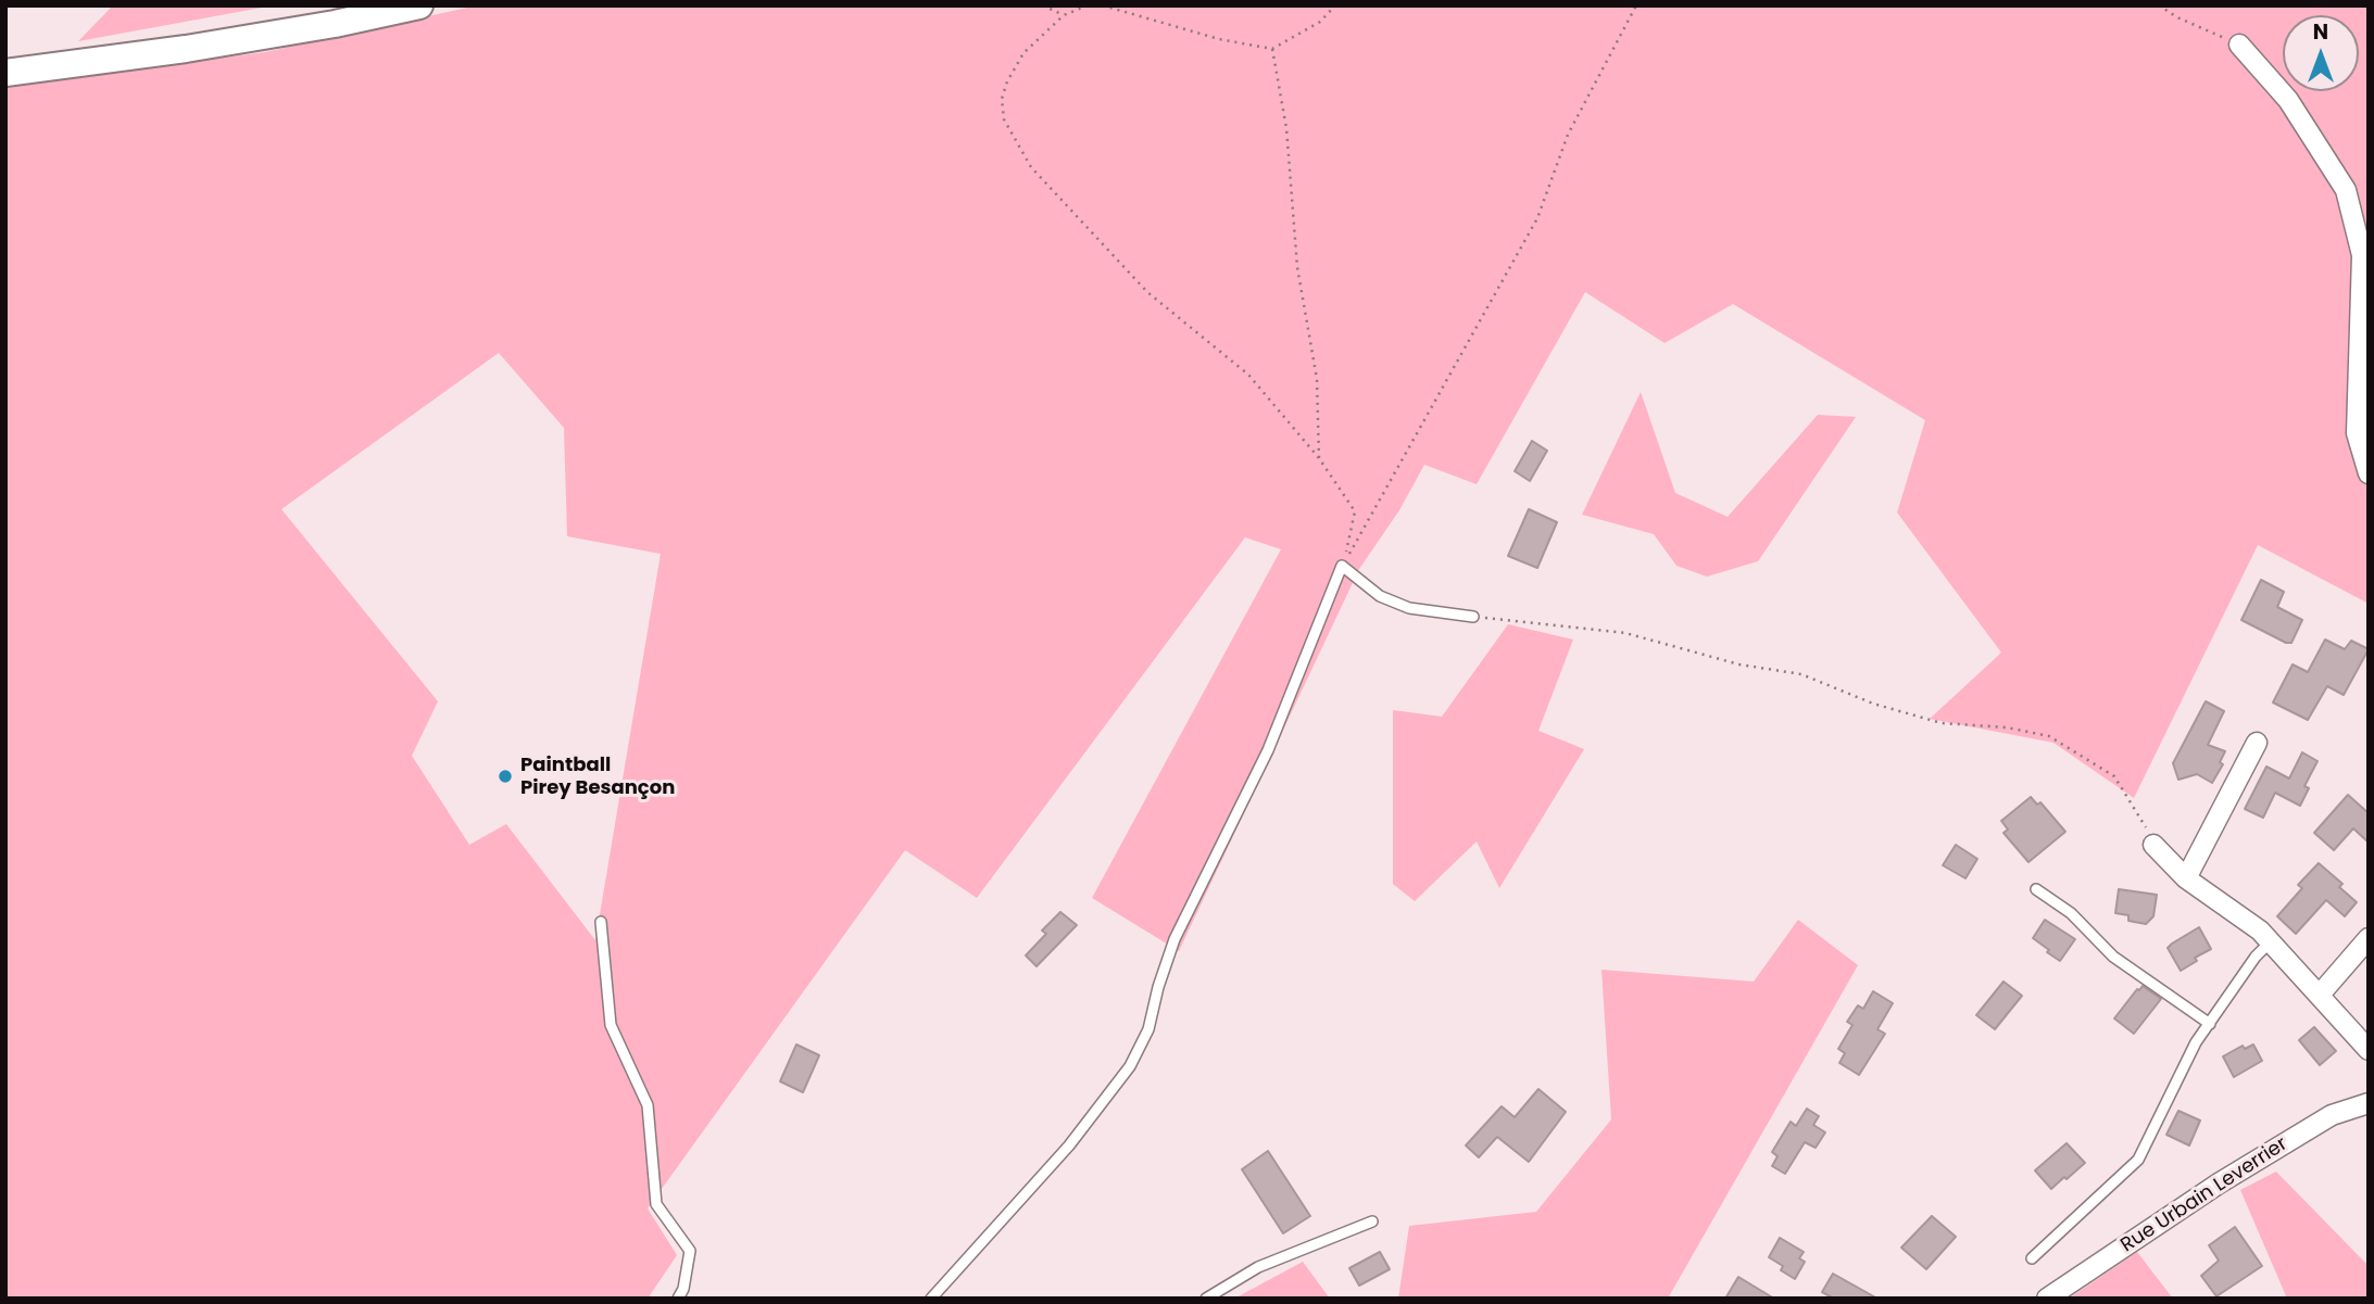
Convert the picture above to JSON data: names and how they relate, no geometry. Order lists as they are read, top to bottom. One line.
{"streets":{"street":["Rue Urbain Leverrier"]},"places":["Paintball Pirey Besançon"],"north":"top"}
